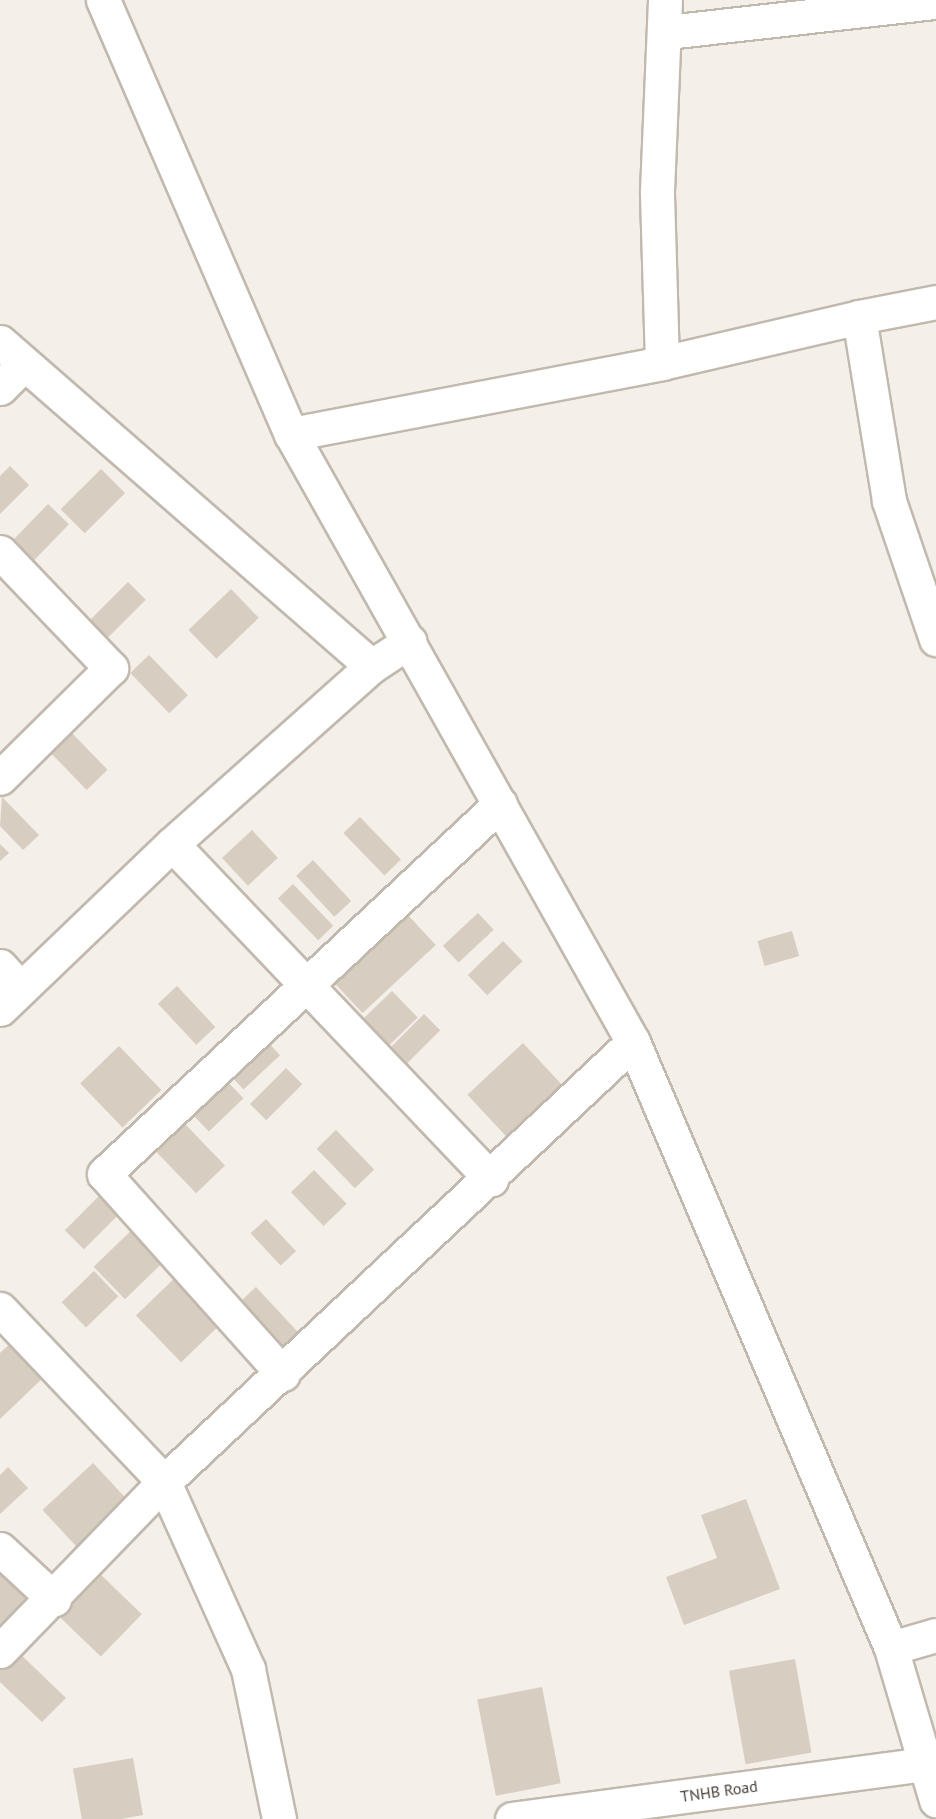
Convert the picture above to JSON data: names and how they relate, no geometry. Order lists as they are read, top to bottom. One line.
{"streets":{"street":["TNHB Road"]}}
